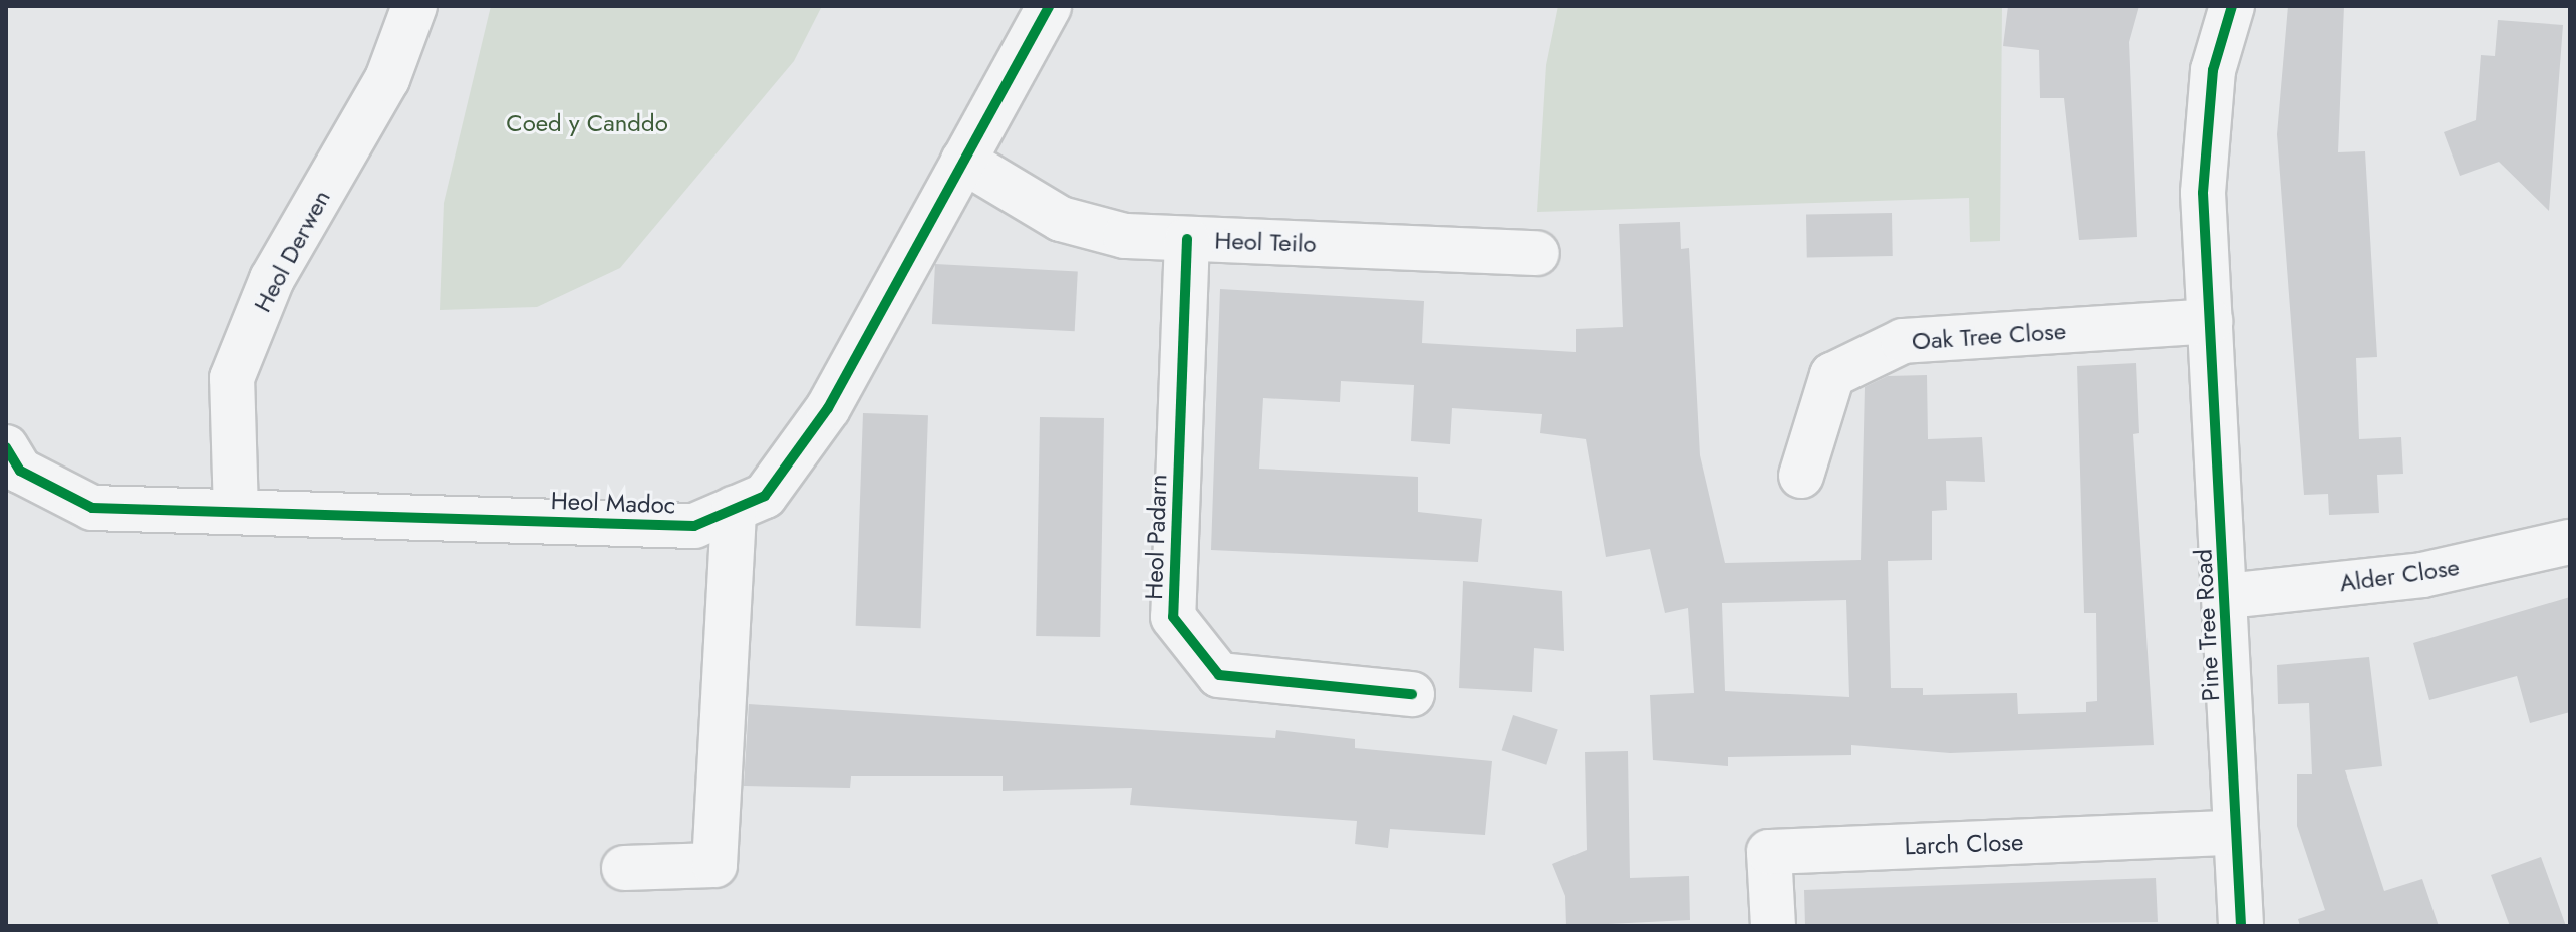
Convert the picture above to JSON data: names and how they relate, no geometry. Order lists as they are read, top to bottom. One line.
{"streets":{"street":["Heol Teilo","Heol Derwen","Oak Tree Close","Heol Madoc","Heol Padarn","Alder Close","Pine Tree Road","Larch Close"]},"crossings":[["Heol Teilo","Heol Madoc"],["Heol Teilo","Heol Padarn"],["Heol Derwen","Heol Madoc"],["Oak Tree Close","Pine Tree Road"],["Alder Close","Pine Tree Road"],["Pine Tree Road","Larch Close"]],"parks":["Coed y Canddo"]}
